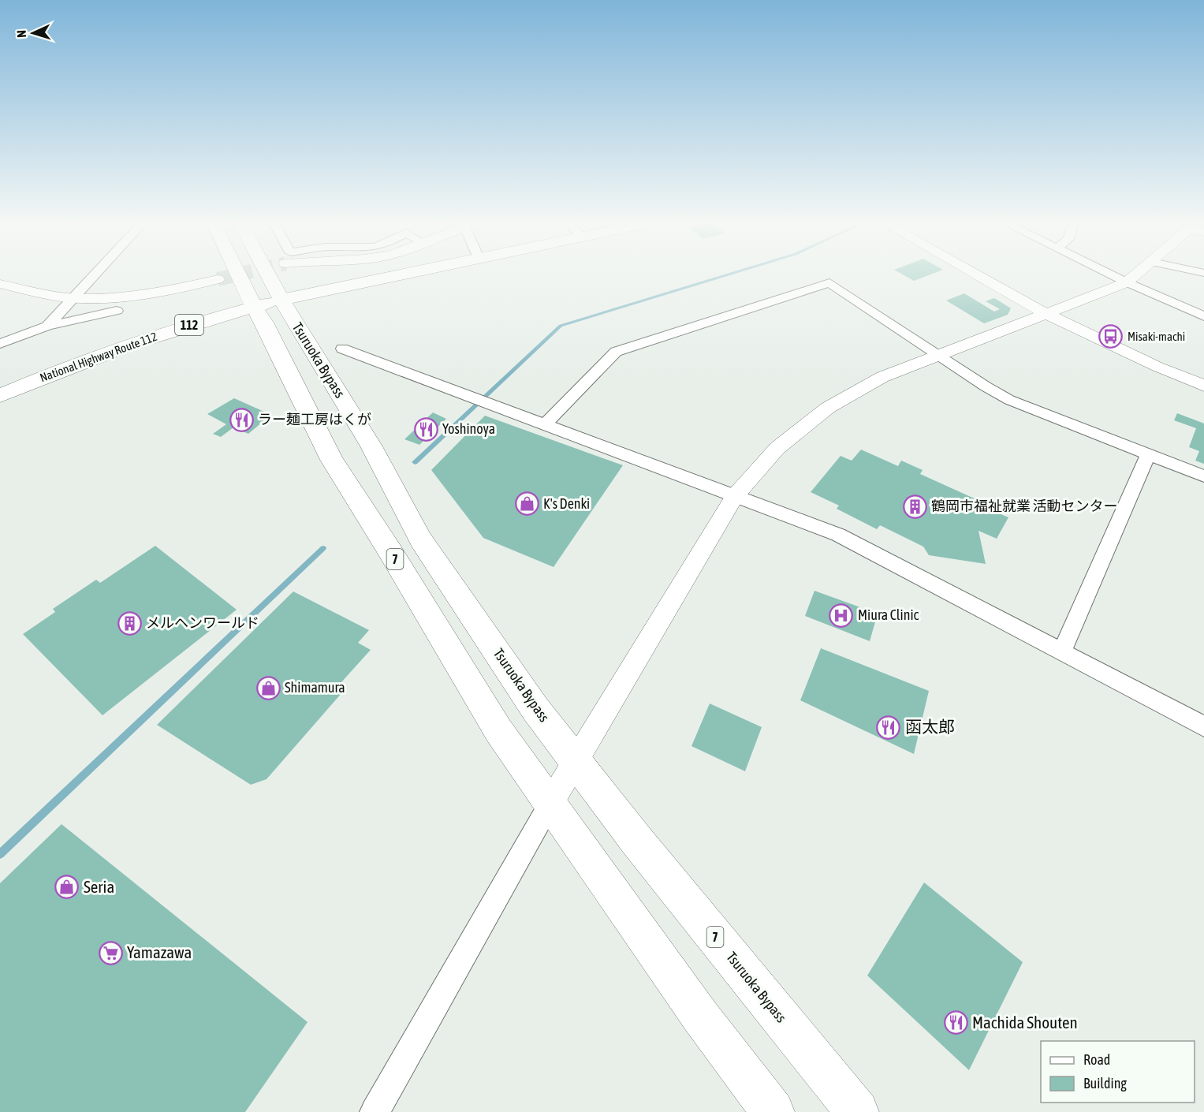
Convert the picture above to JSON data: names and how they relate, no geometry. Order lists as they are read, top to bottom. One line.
{"streets":{"main road":["112","National Highway Route 112","Tsuruoka Bypass","7"]},"crossings":[["National Highway Route 112","Tsuruoka Bypass"]],"places":{"bus stop":["Misaki-machi"],"restaurant":["ラー麺工房はくが","Yoshinoya","函太郎","Machida Shouten"],"shop":["K's Denki","Shimamura","Seria"],"building":["鶴岡市福祉就業 活動センター","メルヘンワールド"],"hospital":["Miura Clinic"],"supermarket":["Yamazawa"]},"legend":["Road","Building"],"north":"left"}
